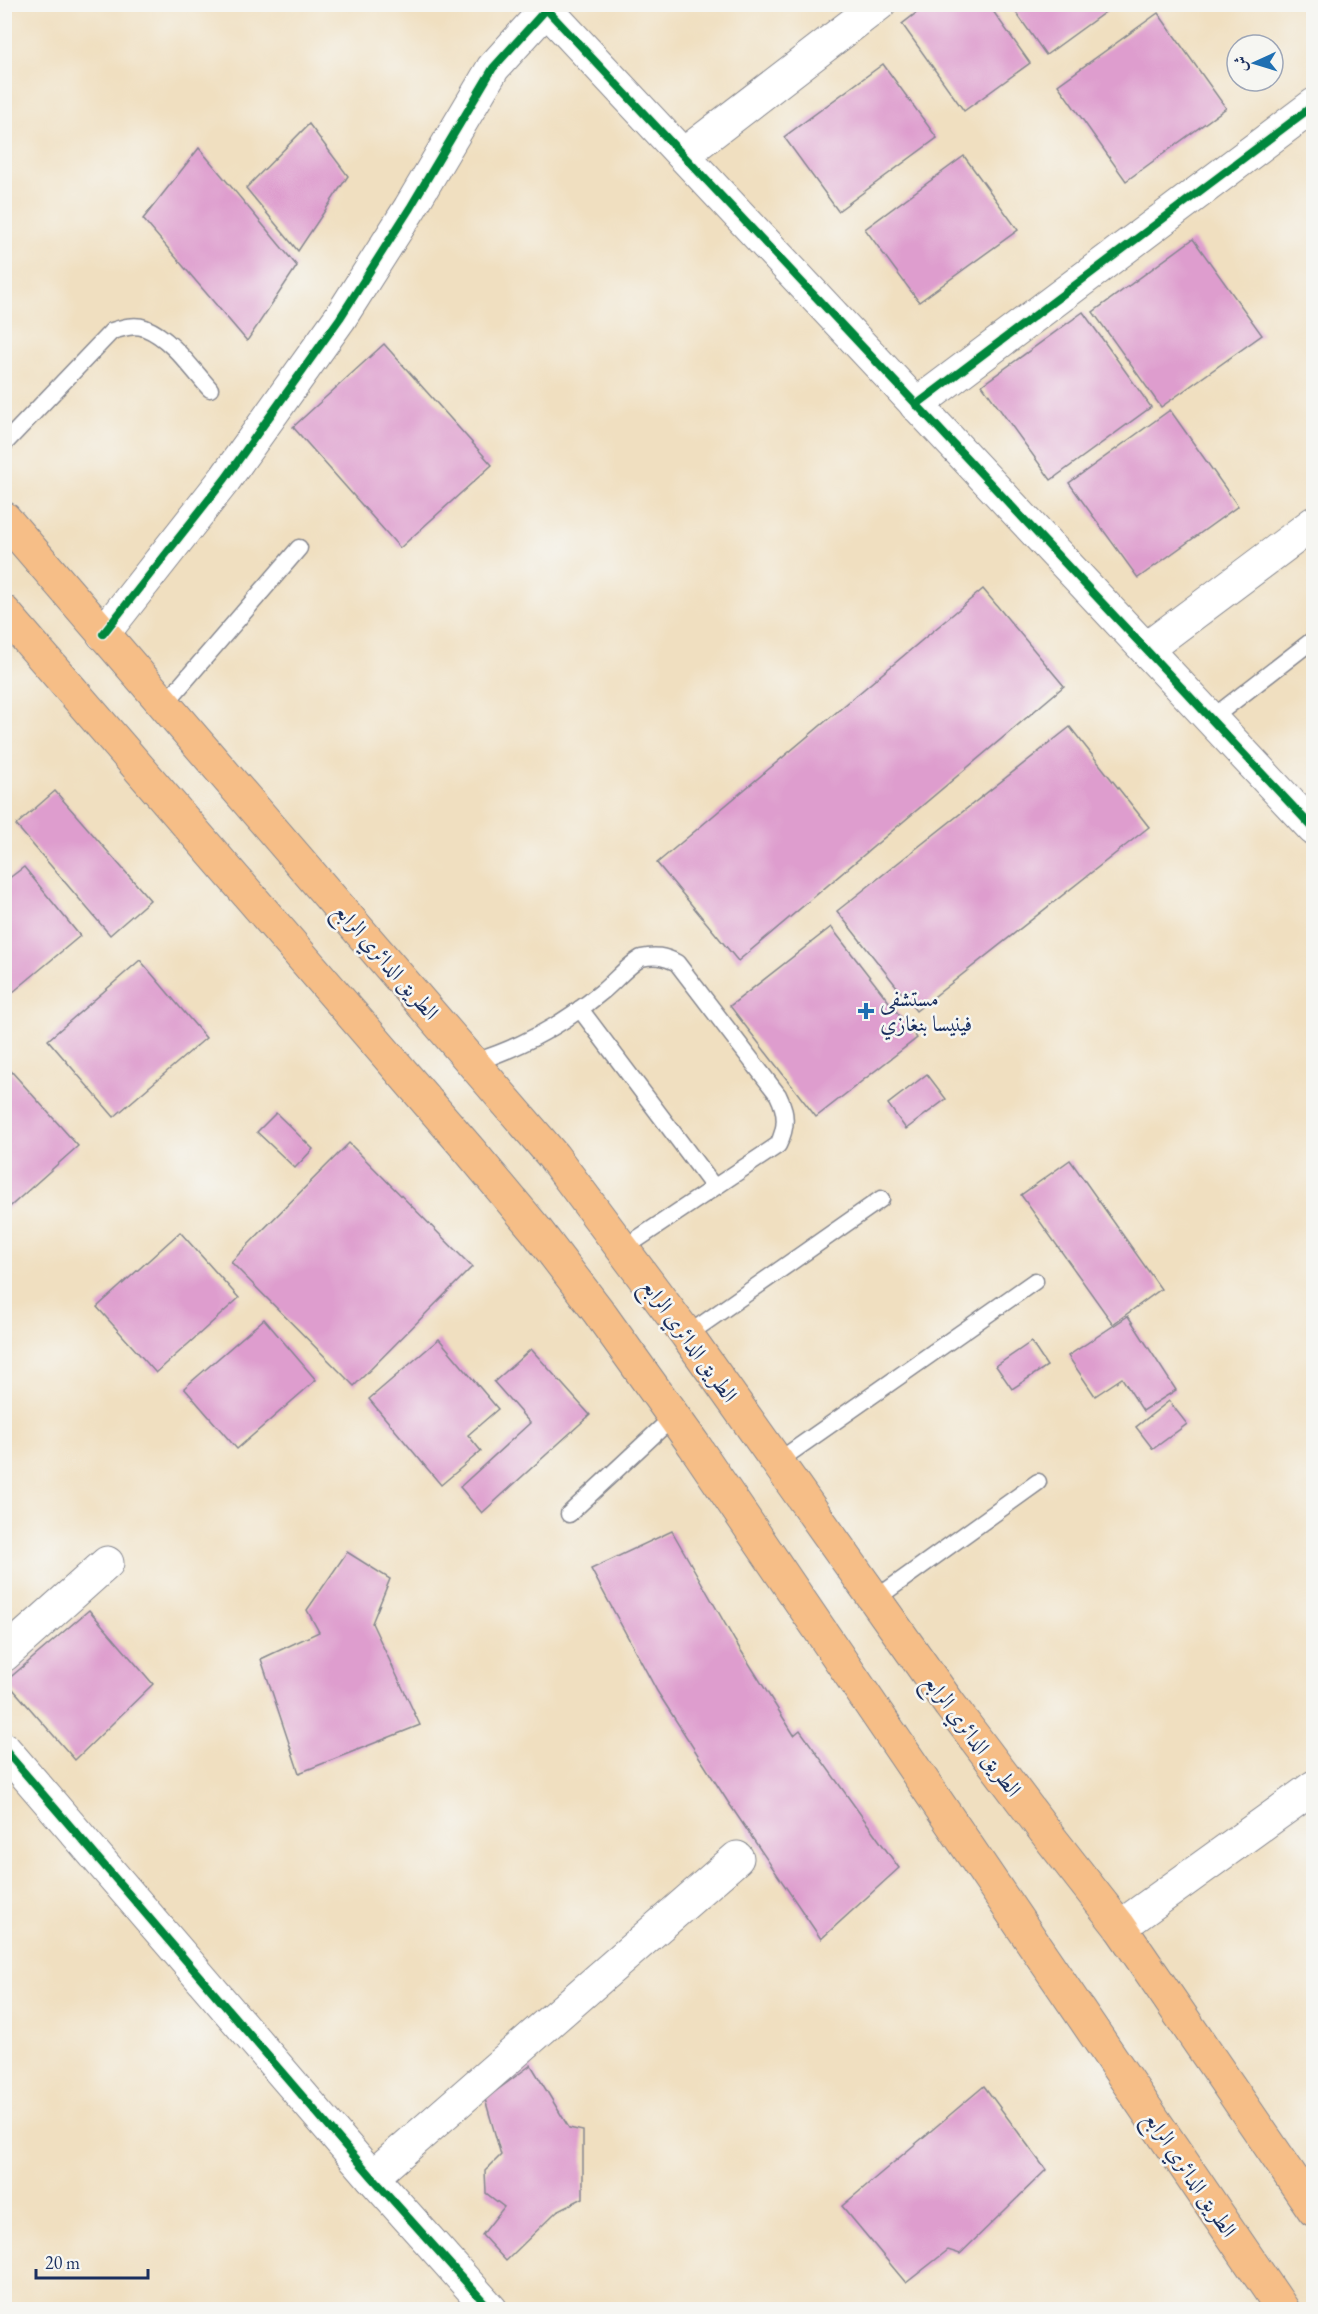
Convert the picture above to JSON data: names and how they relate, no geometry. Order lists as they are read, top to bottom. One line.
{"streets":{"main road":["الطريق الدائري الرابع"]},"places":{"health":["مستشفى فينيسا بنغازي"]},"scale_bar":"20 m","north":"left"}
